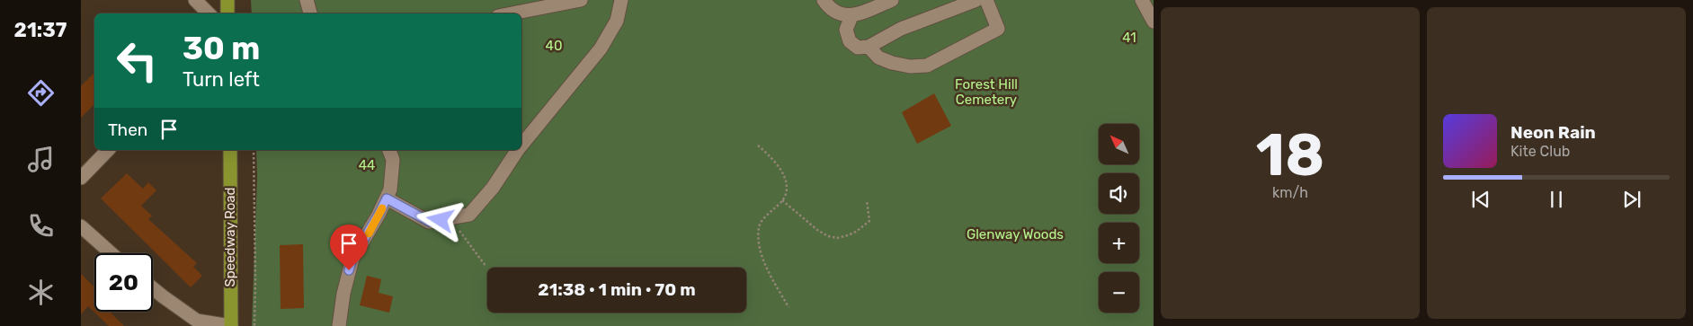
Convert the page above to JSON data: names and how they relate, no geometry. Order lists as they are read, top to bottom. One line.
{"streets":{"main road":["Speedway Road"]},"parks":["41","40","Forest Hill Cemetery","44","Glenway Woods"],"north":"top left","page":{"tabs":"21:37","tile":["18","km/h"],"turn":["30 m","Turn left"],"then":"Then","song":["Neon Rain","Kite Club"],"map_buttons":["+","−"],"limit":"20","trip":"21:38 · 1 min · 70 m"}}
